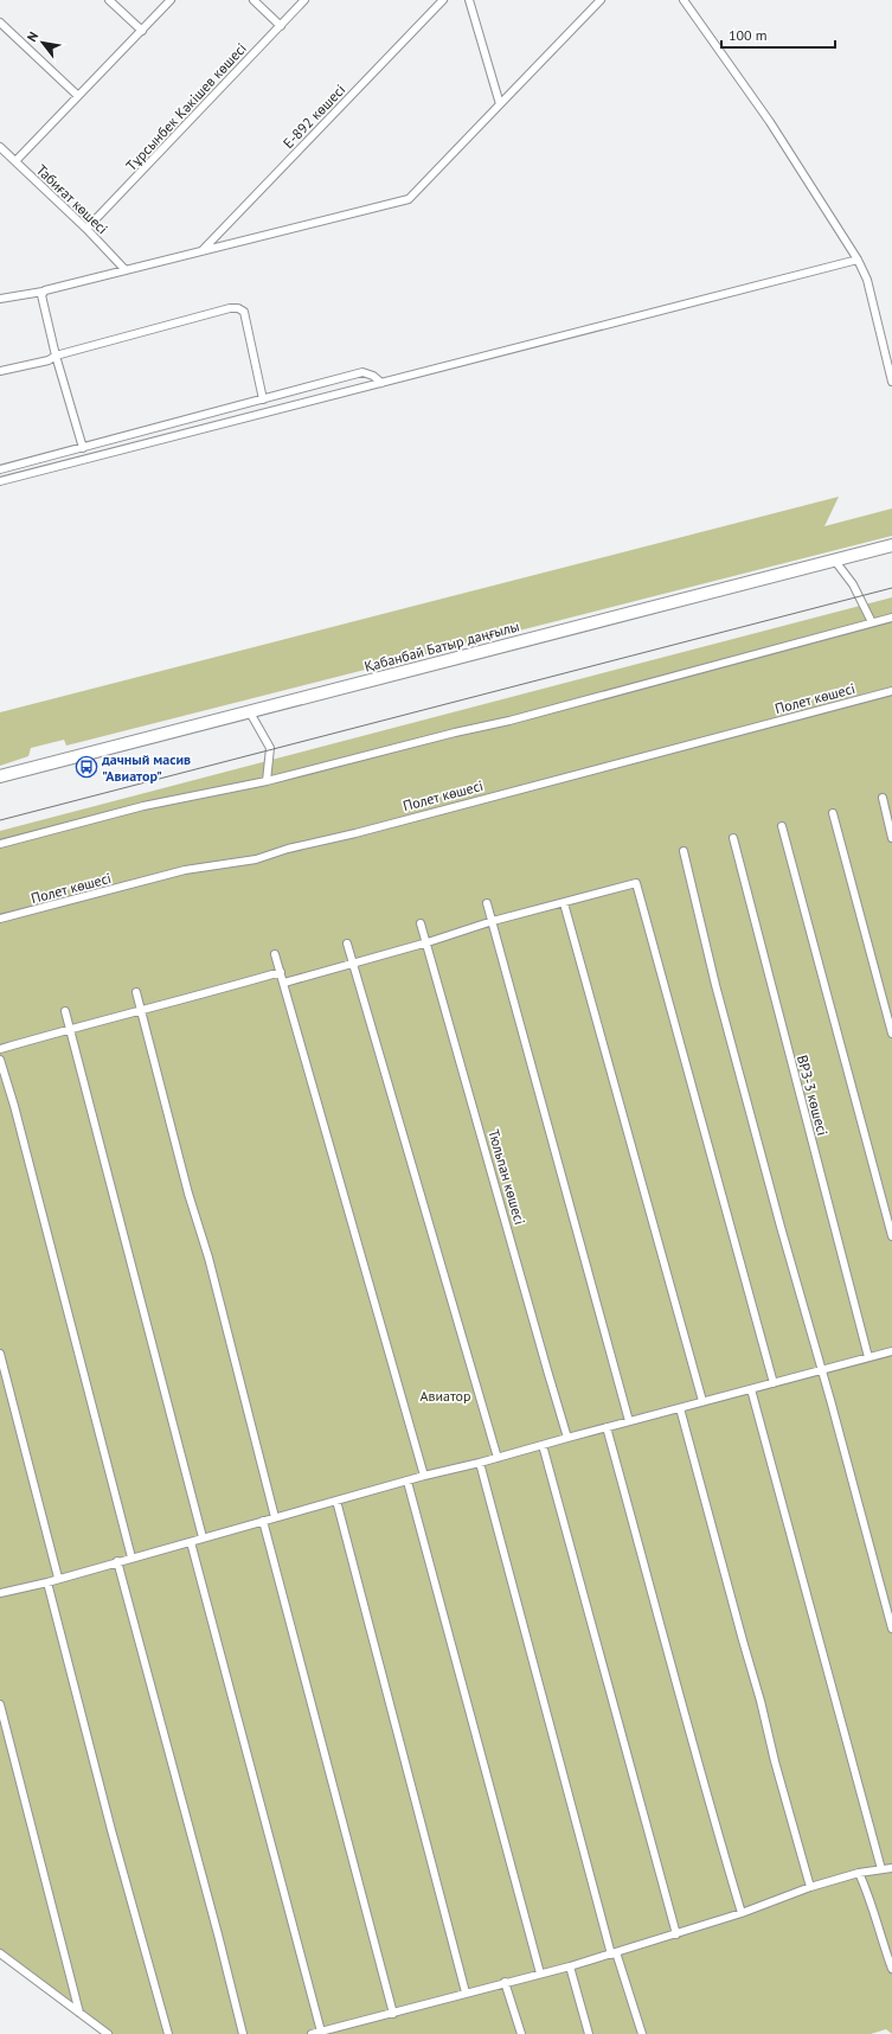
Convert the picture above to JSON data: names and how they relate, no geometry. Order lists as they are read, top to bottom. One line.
{"streets":{"main road":["Қабанбай Батыр даңғылы"],"street":["Тұрсынбек Кәкішев көшесі","Е-892 көшесі","Табиғат көшесі","Полет көшесі","ВРЗ-3 көшесі","Тюльпан көшесі"]},"crossings":[["Тұрсынбек Кәкішев көшесі","Табиғат көшесі"]],"parks":["Авиатор"],"places":{"bus stop":["дачный масив \"Авиатор\""]},"scale_bar":"100 m","north":"top left"}
